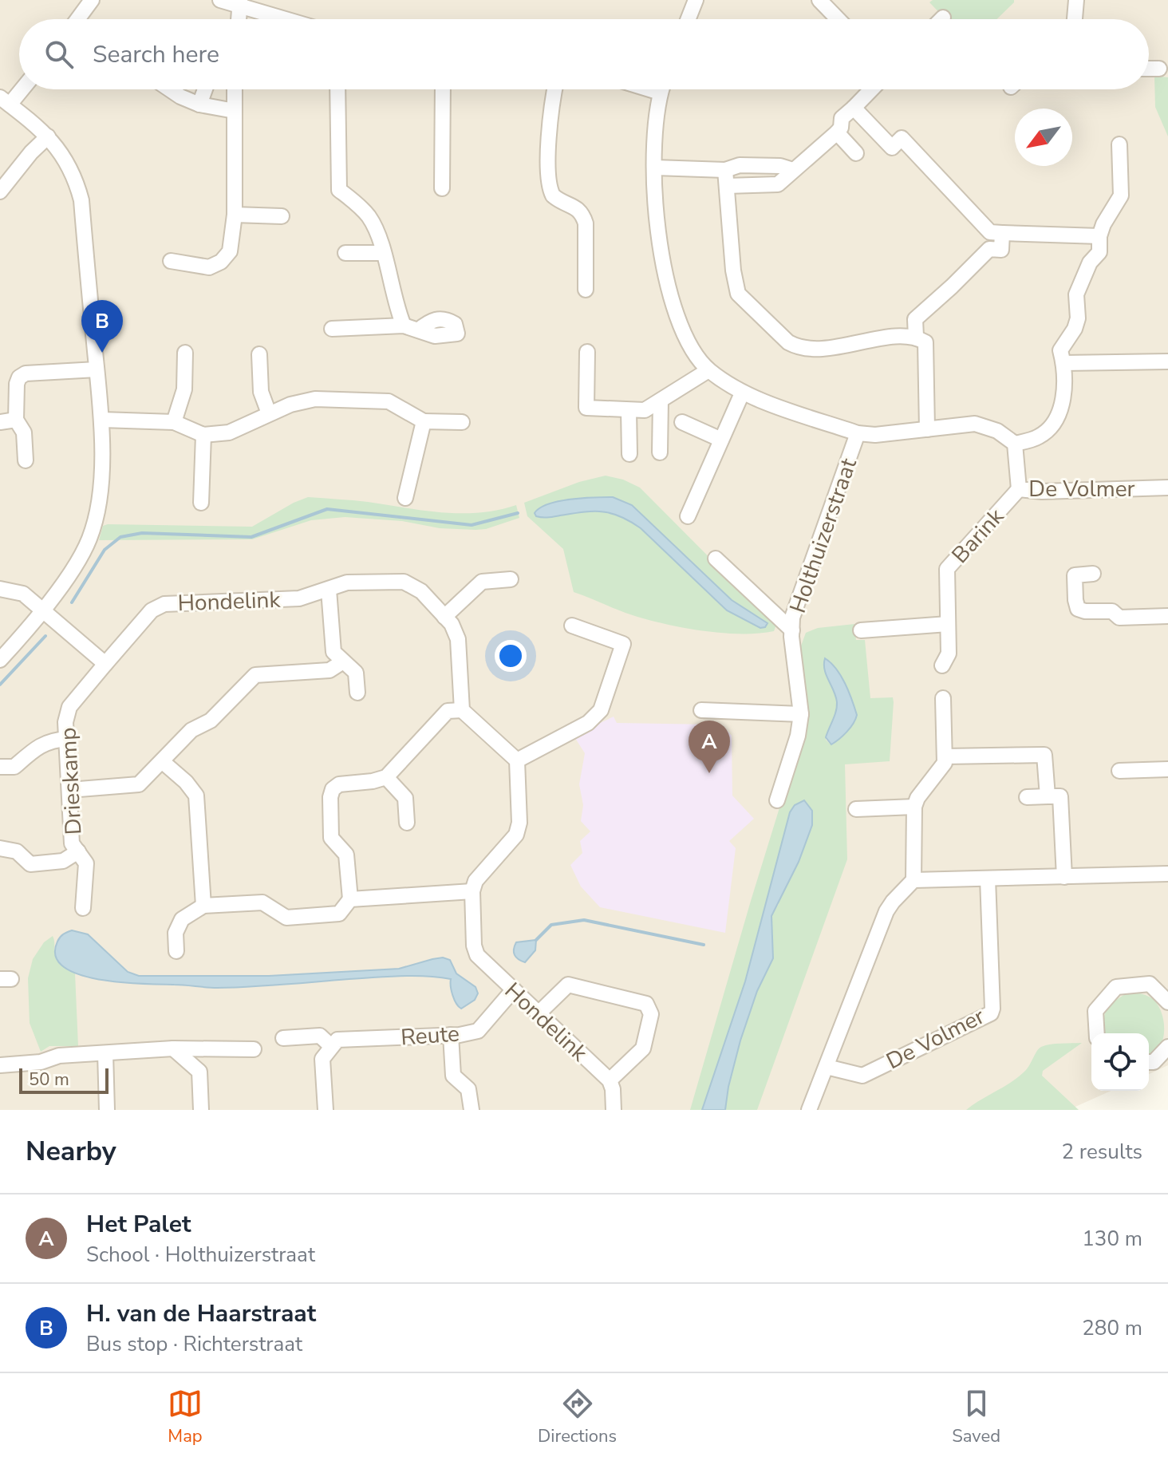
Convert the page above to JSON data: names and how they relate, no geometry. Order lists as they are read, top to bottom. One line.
{"streets":{"street":["De Volmer","Holthuizerstraat","Barink","Hondelink","Drieskamp","Reute"]},"crossings":[["De Volmer","Barink"],["Hondelink","Drieskamp"],["Hondelink","Reute"]],"scale_bar":"50 m","north":"bottom left","page":{"search":"Search here","pins":["B","A"],"scale":"50 m","heading":["Nearby","2 results"],"list":[{"mark":"A","name":"Het Palet","note":"School · Holthuizerstraat","value":"130 m"},{"mark":"B","name":"H. van de Haarstraat","note":"Bus stop · Richterstraat","value":"280 m"}],"nav":["Map","Directions","Saved"]}}
